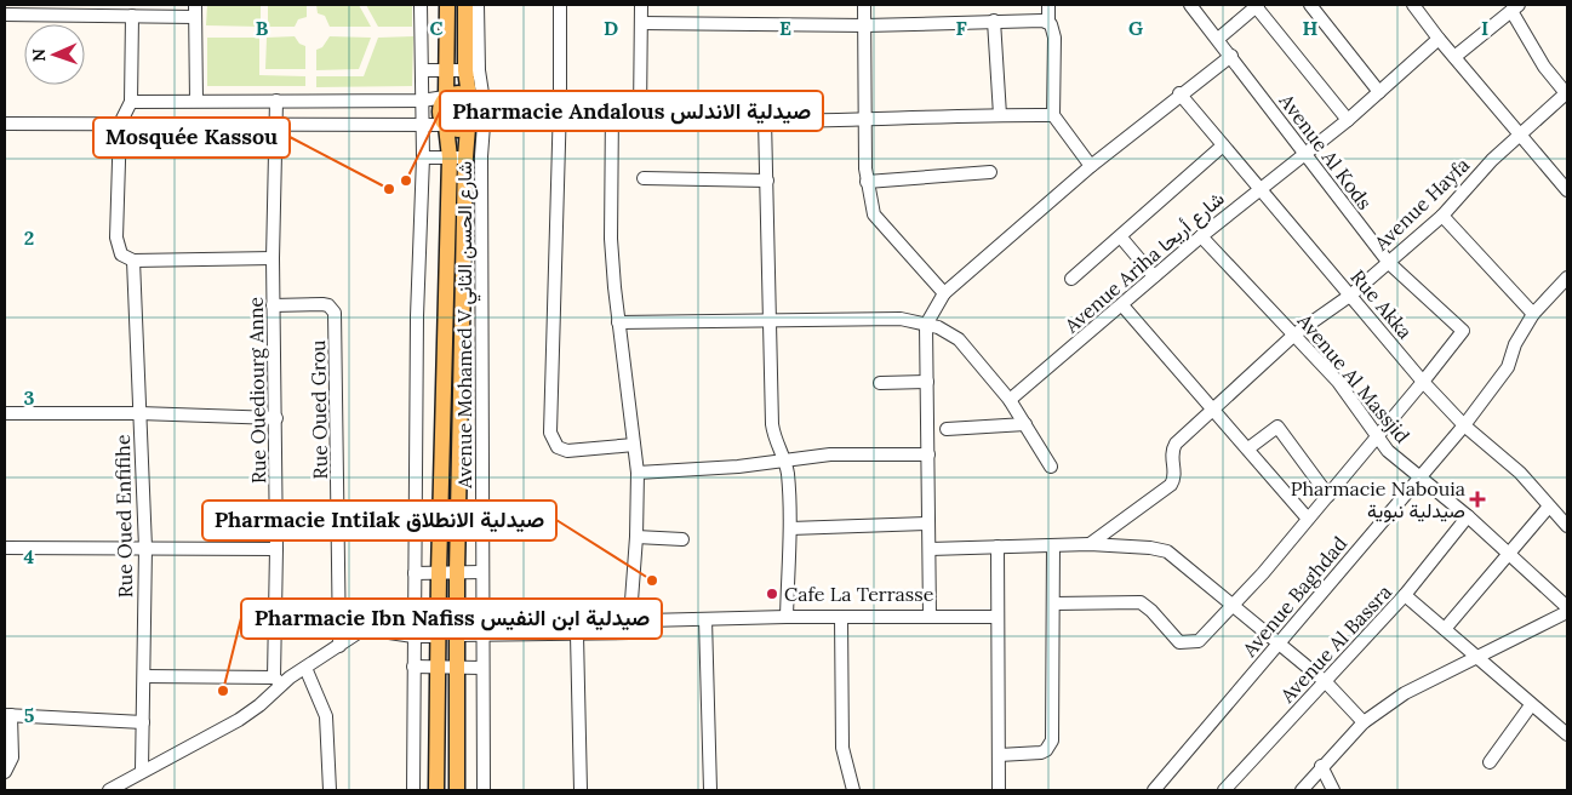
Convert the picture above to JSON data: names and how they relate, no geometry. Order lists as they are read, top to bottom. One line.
{"streets":{"street":["Avenue Al Kods","Avenue Hayfa","Avenue Ariha شارع أريحا","Rue Akka","Avenue Mohamed V شارع الحسن الثاني","Avenue Al Massjid","Rue Ouediourg Anne","Rue Oued Grou","Rue Oued Enfifihe","Avenue Baghdad","Avenue Al Bassra"]},"crossings":[["Avenue Al Kods","Avenue Hayfa"],["Avenue Al Kods","Avenue Ariha شارع أريحا"],["Avenue Al Kods","Rue Akka"],["Avenue Hayfa","Rue Akka"],["Avenue Hayfa","Avenue Al Massjid"],["Avenue Ariha شارع أريحا","Rue Akka"],["Avenue Ariha شارع أريحا","Avenue Al Massjid"],["Rue Akka","Avenue Baghdad"],["Avenue Al Massjid","Avenue Baghdad"],["Avenue Al Massjid","Avenue Al Bassra"],["Rue Ouediourg Anne","Rue Oued Grou"]],"places":{"other":["Pharmacie Andalous صيدلية الاندلس","Mosquée Kassou","Pharmacie Intilak صيدلية الانطلاق","Cafe La Terrasse","Pharmacie Ibn Nafiss صيدلية ابن النفيس"],"health":["Pharmacie Nabouia صيدلية نبوية"]},"north":"left","grid":{"columns":["B","C","D","E","F","G","H","I"],"rows":["2","3","4","5"]}}
